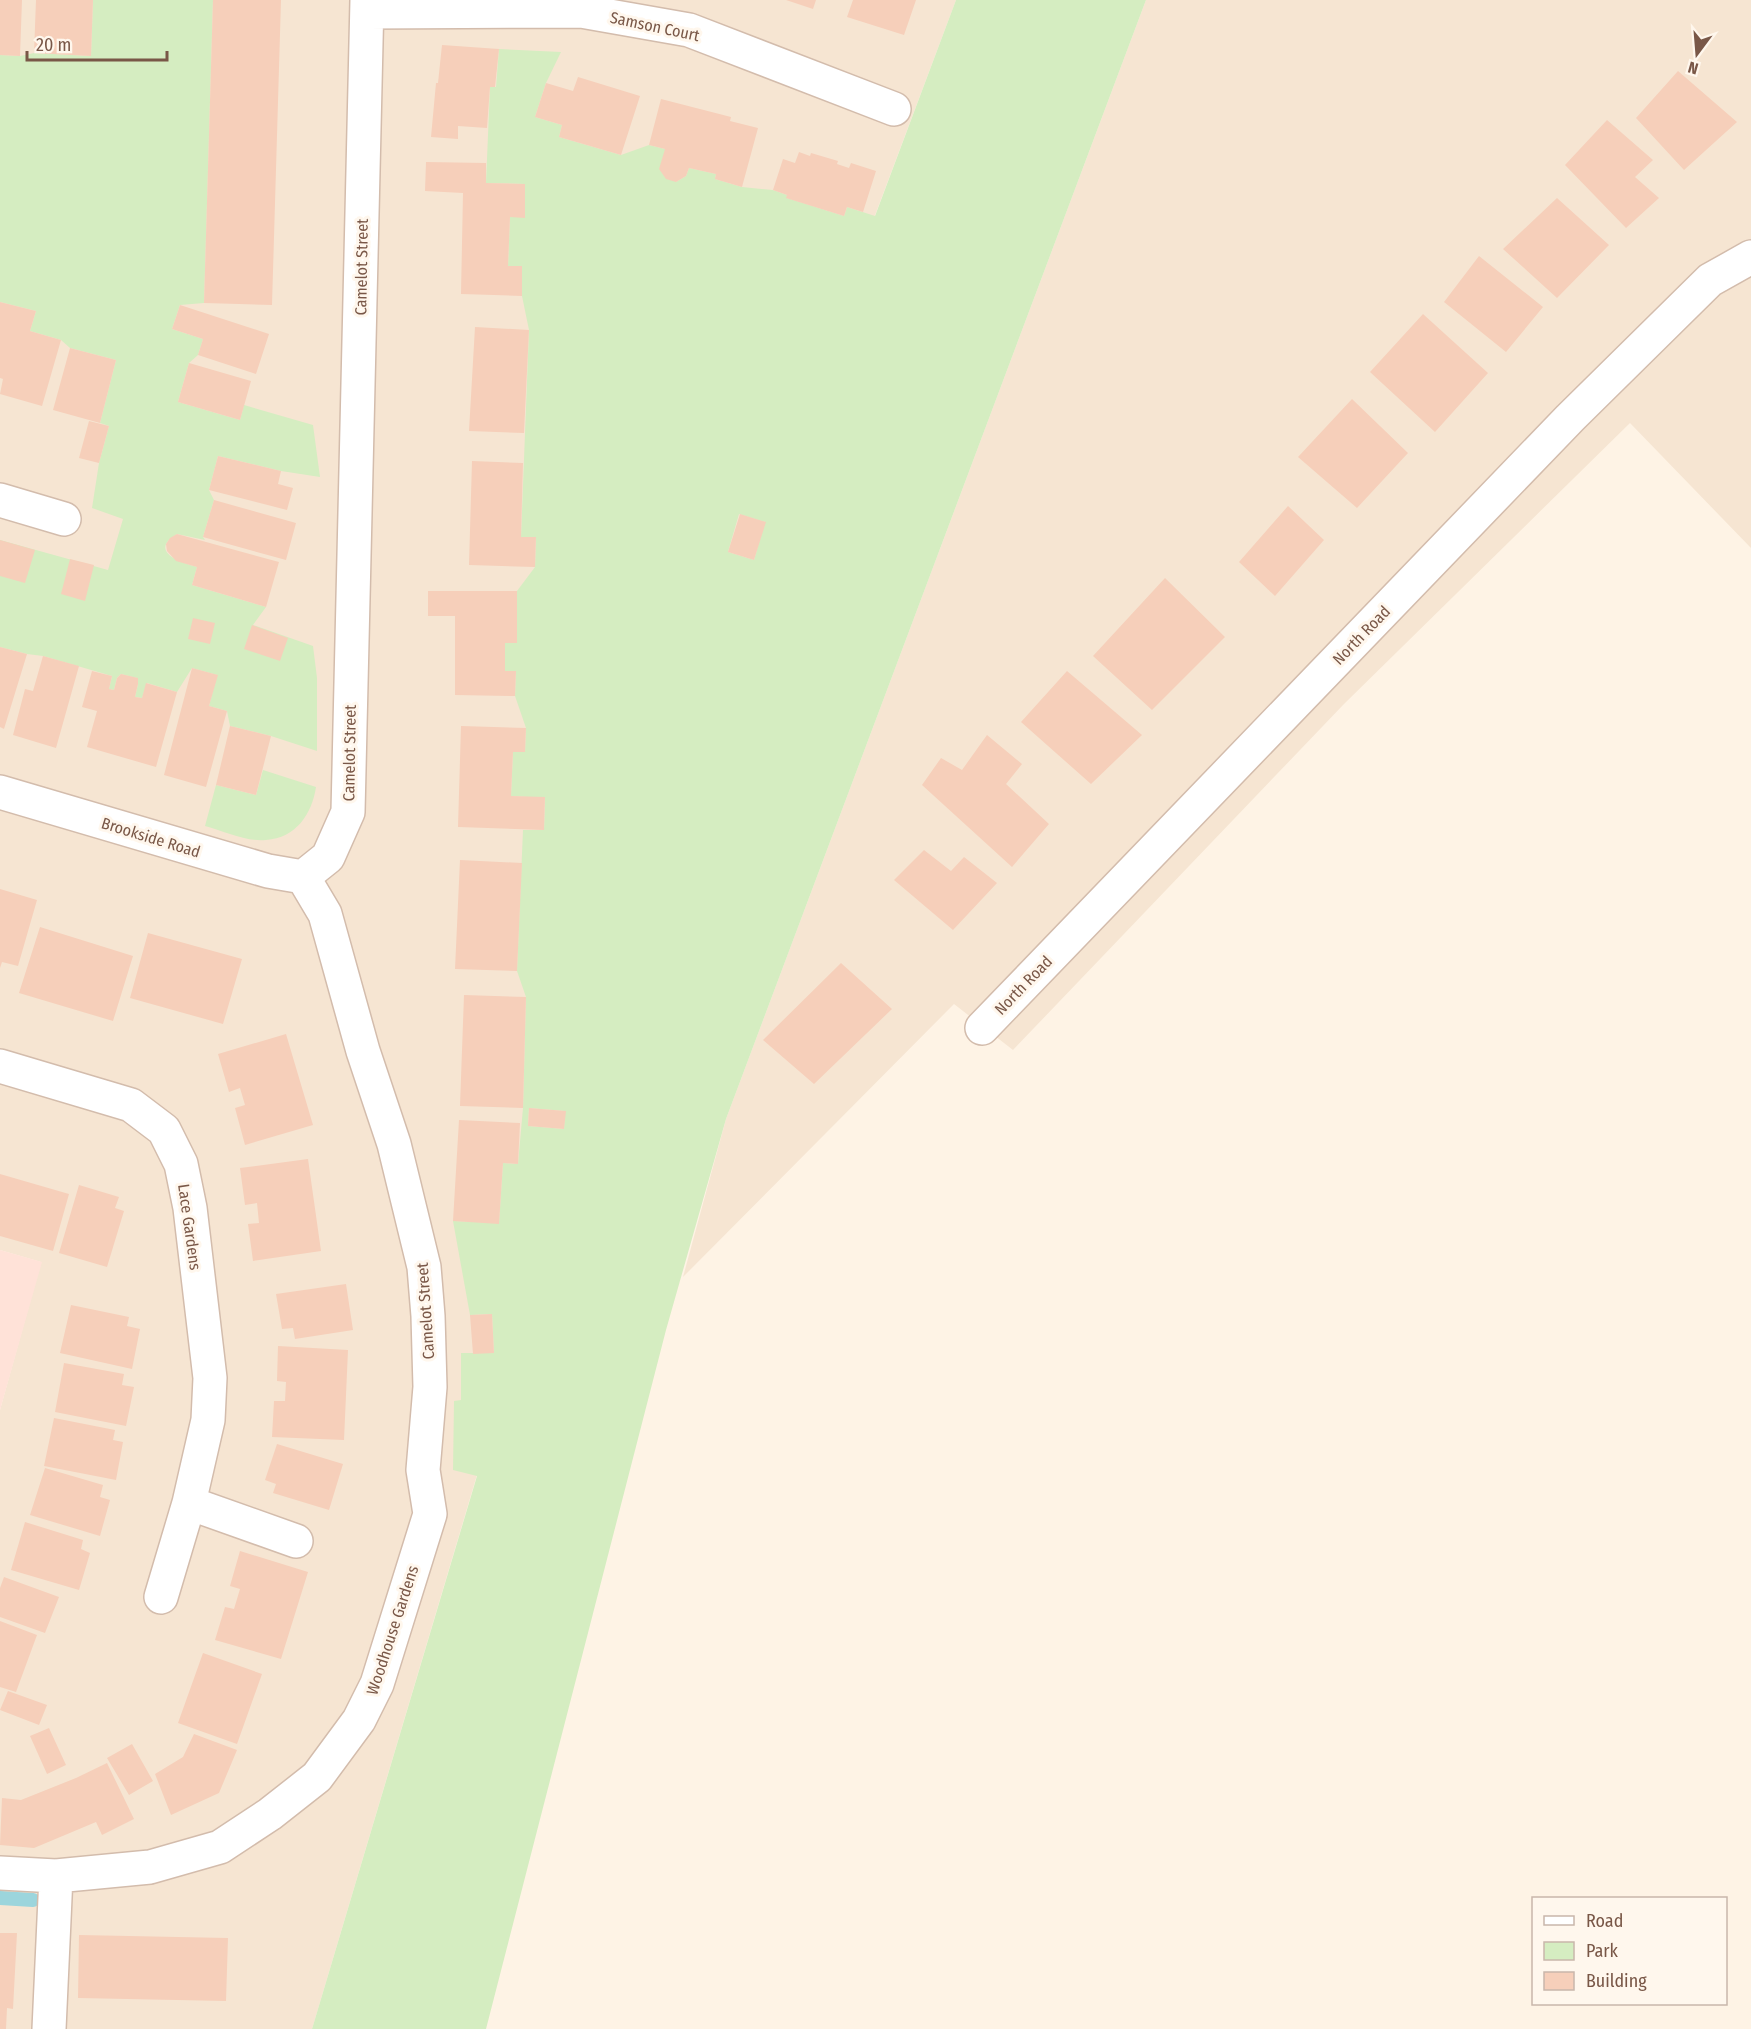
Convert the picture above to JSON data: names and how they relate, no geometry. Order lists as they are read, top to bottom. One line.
{"streets":{"street":["Samson Court","Camelot Street","North Road","Brookside Road","Lace Gardens","Woodhouse Gardens"]},"crossings":[["Samson Court","Camelot Street"],["Camelot Street","Brookside Road"],["Camelot Street","Woodhouse Gardens"]],"legend":["Road","Park","Building"],"scale_bar":"20 m","north":"bottom"}
